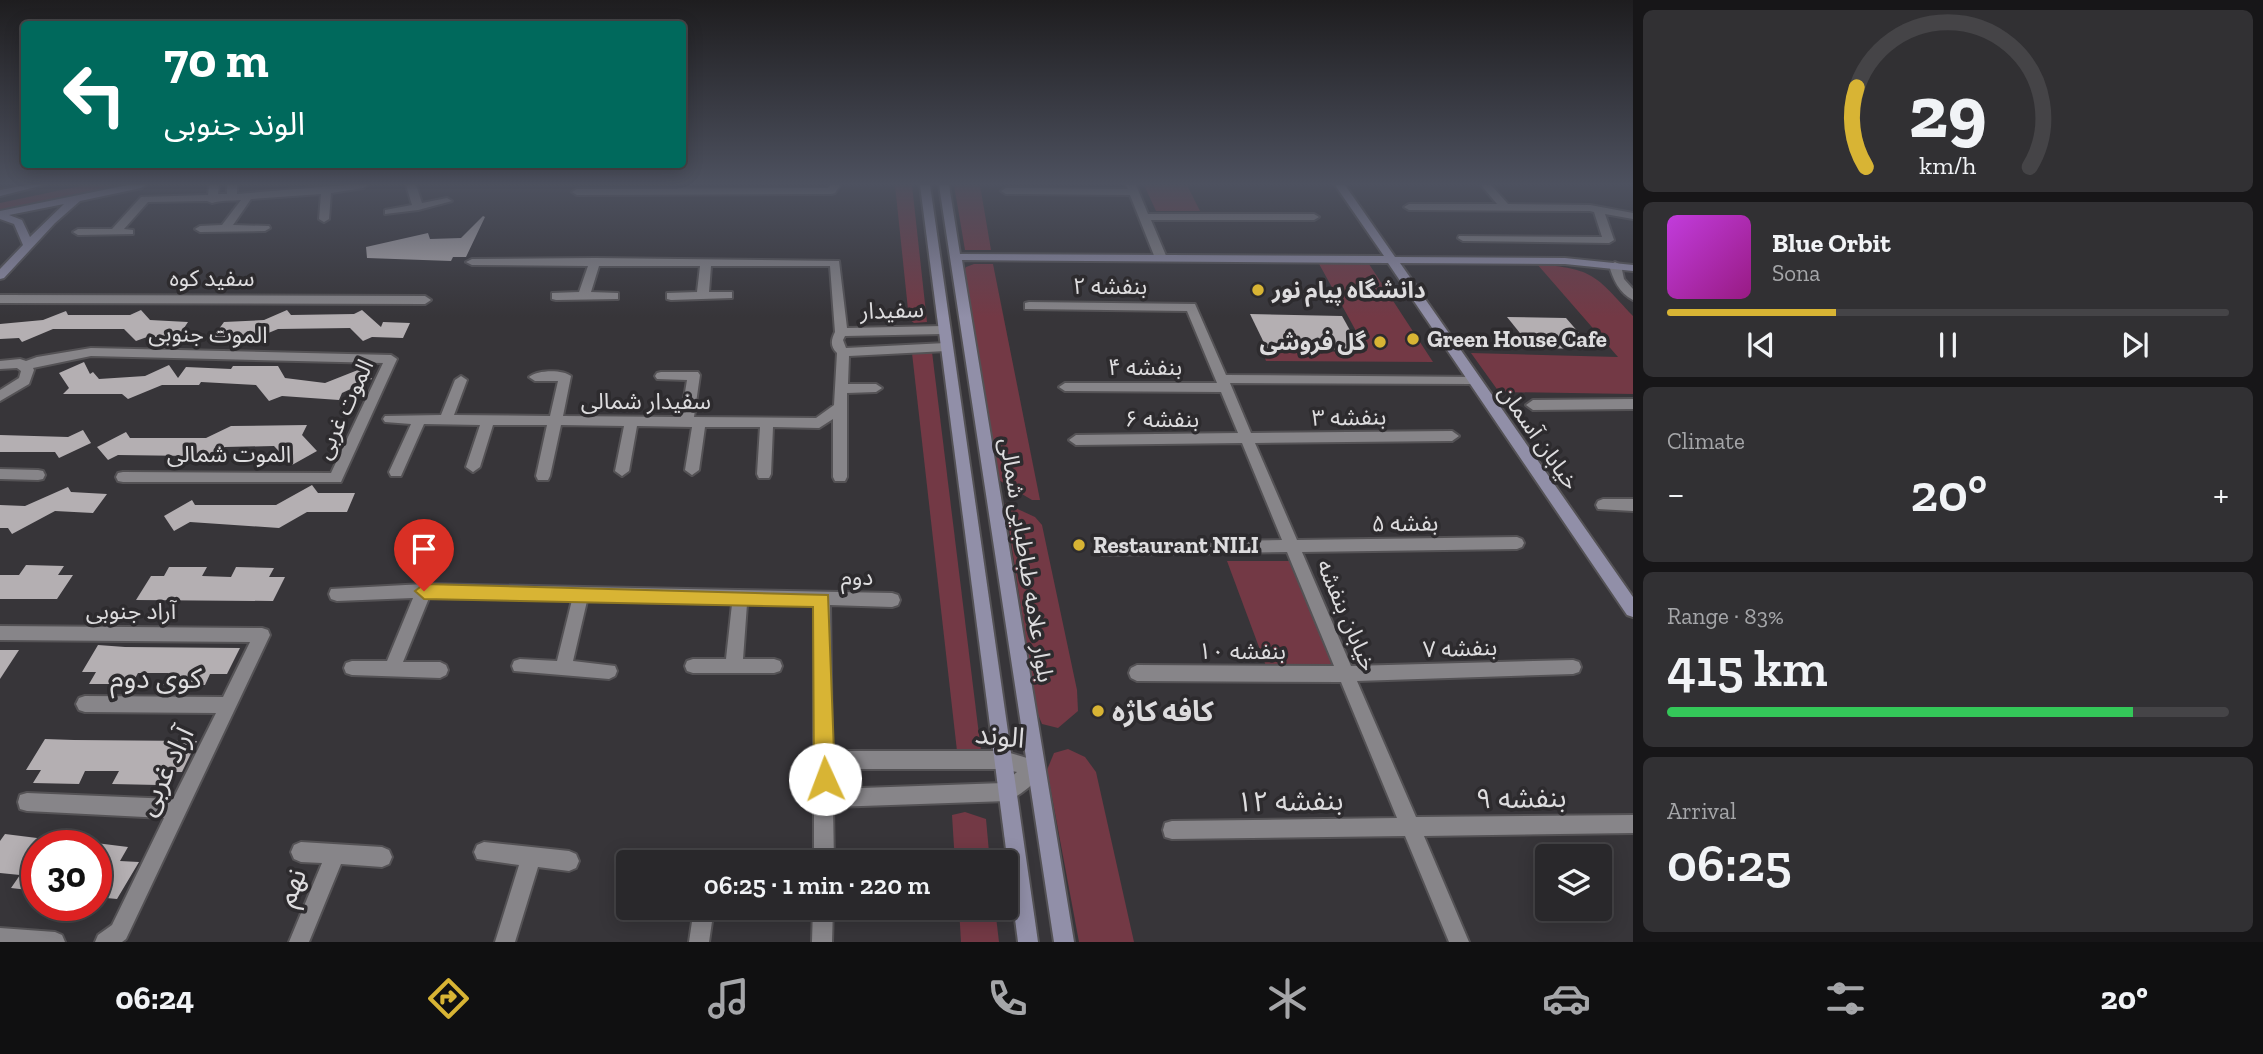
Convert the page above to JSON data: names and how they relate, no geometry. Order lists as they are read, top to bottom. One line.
{"streets":{"main road":["خیابان آسمان","بلوار علامه طباطبایی شمالی"],"street":["سفید کوه","بنفشه ۲","سفیدار","الموت جنوبی","بنفشه ۴","سفیدار شمالی","الموت غربی","بنفشه ۳","بنفشه ۶","الموت شمالی","بفشه ۵","دوم","آراد جنوبی","خیابان بنفشه","بنفشه ۷","بنفشه ۱۰","کوی دوم","الوند","آراد غربی","بنفشه ۹","بنفشه ۱۲","نهم"]},"crossings":[["بنفشه ۲","خیابان بنفشه"],["الموت جنوبی","الموت غربی"],["بنفشه ۴","خیابان آسمان"],["بنفشه ۴","خیابان بنفشه"],["الموت غربی","الموت شمالی"],["بنفشه ۳","بنفشه ۶"],["بنفشه ۳","خیابان بنفشه"],["بنفشه ۶","خیابان بنفشه"],["بفشه ۵","خیابان بنفشه"],["بلوار علامه طباطبایی شمالی","الوند"],["آراد جنوبی","آراد غربی"],["خیابان بنفشه","بنفشه ۷"],["خیابان بنفشه","بنفشه ۱۰"],["خیابان بنفشه","بنفشه ۹"],["خیابان بنفشه","بنفشه ۱۲"],["بنفشه ۷","بنفشه ۱۰"],["کوی دوم","آراد غربی"],["بنفشه ۹","بنفشه ۱۲"]],"places":["دانشگاه پیام نور","Green House Cafe","گل فروشی","Restaurant NILI","کافه کاژه"],"page":{"turn":["70 m","الوند جنوبی"],"song":["Blue Orbit","Sona"],"tile":["Climate",["Range · 83%","415 km"],["Arrival","06:25"]],"heat":["−","20°","+"],"limit":"30","trip":"06:25 · 1 min · 220 m","tabs":["06:24","20°"],"gauge":["29","km/h"]}}
